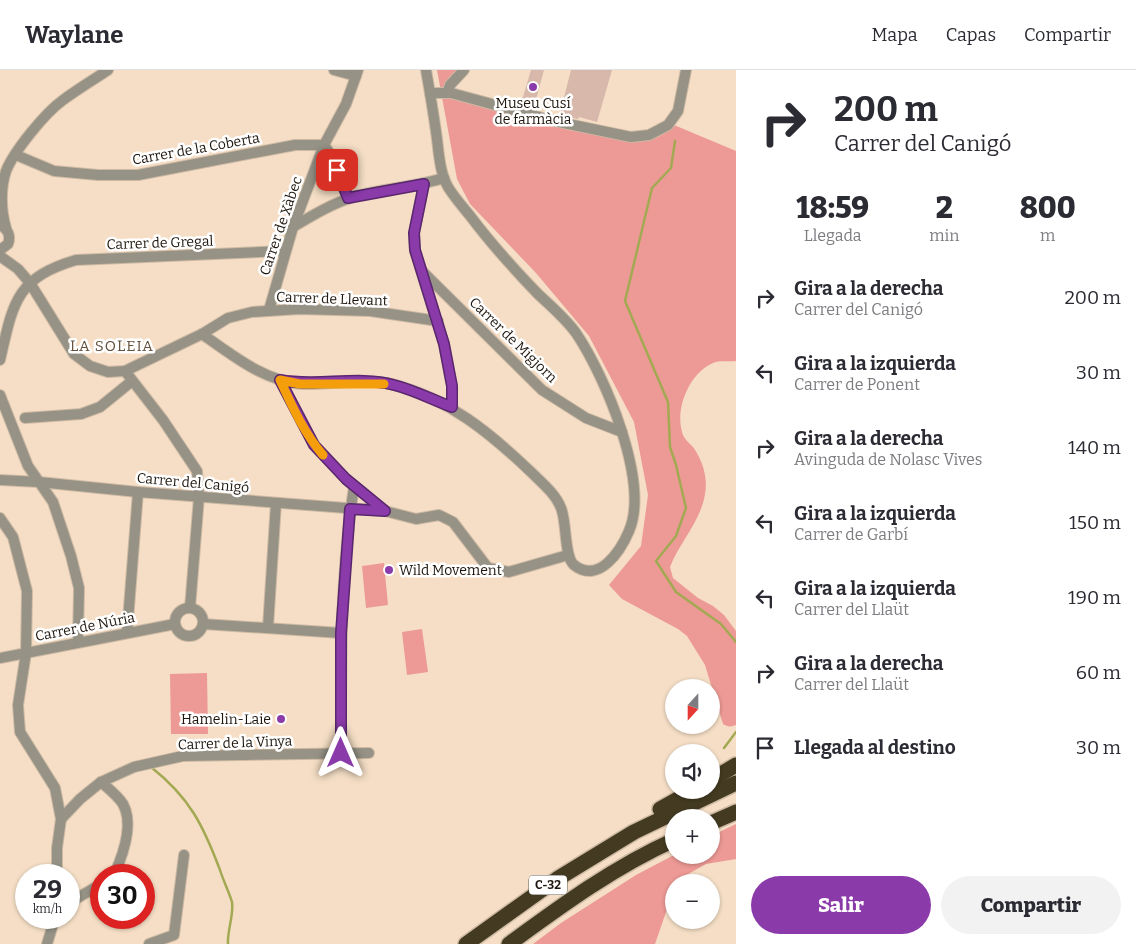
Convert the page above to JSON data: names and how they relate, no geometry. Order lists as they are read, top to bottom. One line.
{"streets":{"highway":["C-32"],"street":["Carrer de la Coberta","Carrer de Xàbec","Carrer de Gregal","Carrer de Llevant","Carrer de Migjorn","Carrer del Canigó","Carrer de Núria","Carrer de la Vinya"]},"crossings":[["Carrer de la Coberta","Carrer de Xàbec"],["Carrer de Xàbec","Carrer de Gregal"],["Carrer de Xàbec","Carrer de Llevant"],["Carrer de Gregal","Carrer de Llevant"]],"districts":["LA SOLEIA"],"places":["Museu Cusí de farmàcia","Wild Movement","Hamelin-Laie"],"north":"bottom","page":{"header":"Waylane","nav":["Mapa","Capas","Compartir"],"turn":["200 m","Carrer del Canigó"],"eta":["18:59","Llegada","2","min","800","m"],"list":[{"name":"Gira a la derecha","note":"Carrer del Canigó","value":"200 m"},{"name":"Gira a la izquierda","note":"Carrer de Ponent","value":"30 m"},{"name":"Gira a la derecha","note":"Avinguda de Nolasc Vives","value":"140 m"},{"name":"Gira a la izquierda","note":"Carrer de Garbí","value":"150 m"},{"name":"Gira a la izquierda","note":"Carrer del Llaüt","value":"190 m"},{"name":"Gira a la derecha","note":"Carrer del Llaüt","value":"60 m"},{"name":"Llegada al destino","value":"30 m"}],"map_buttons":["+","−"],"speed":"29 km/h","limit":"30","buttons":["Salir","Compartir"]}}
